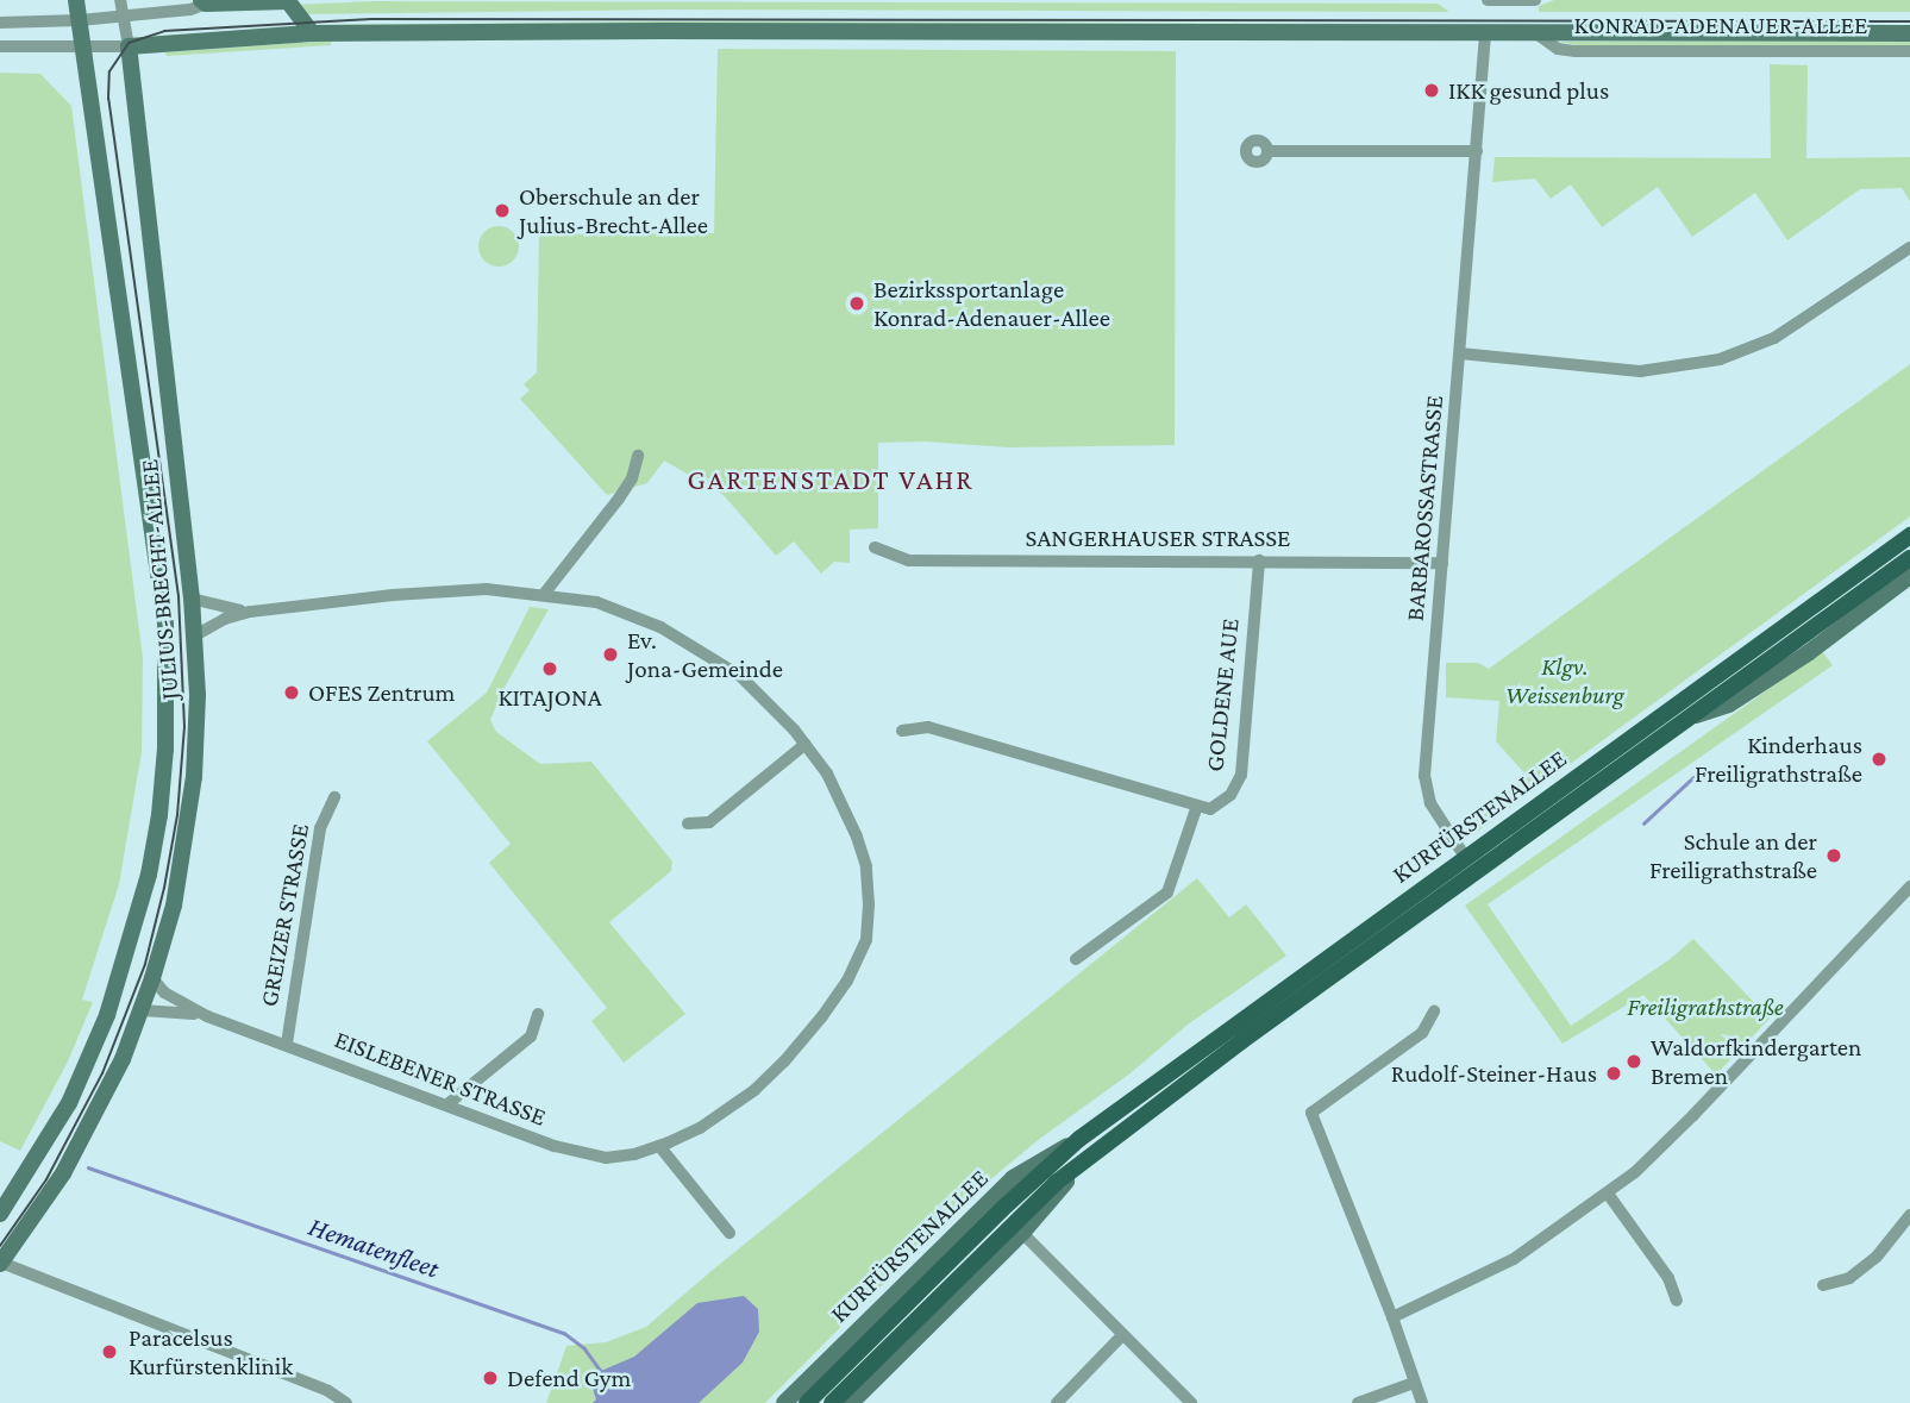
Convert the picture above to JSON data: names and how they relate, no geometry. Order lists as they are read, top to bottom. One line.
{"streets":{"main road":["KONRAD-ADENAUER-ALLEE","JULIUS-BRECHT-ALLEE","KURFÜRSTENALLEE"],"street":["BARBAROSSASTRASSE","SANGERHAUSER STRASSE","GOLDENE AUE","GREIZER STRASSE","EISLEBENER STRASSE"]},"crossings":[["KONRAD-ADENAUER-ALLEE","BARBAROSSASTRASSE"],["KONRAD-ADENAUER-ALLEE","JULIUS-BRECHT-ALLEE"],["BARBAROSSASTRASSE","SANGERHAUSER STRASSE"],["BARBAROSSASTRASSE","KURFÜRSTENALLEE"],["SANGERHAUSER STRASSE","GOLDENE AUE"],["JULIUS-BRECHT-ALLEE","EISLEBENER STRASSE"],["GREIZER STRASSE","EISLEBENER STRASSE"]],"districts":["GARTENSTADT VAHR"],"water":["Hematenfleet"],"parks":["Klgv. Weissenburg","Freiligrathstraße"],"places":["IKK gesund plus","Oberschule an der Julius-Brecht-Allee","Bezirkssportanlage Konrad-Adenauer-Allee","Ev. Jona-Gemeinde","KITAJONA","OFES Zentrum","Kinderhaus Freiligrathstraße","Schule an der Freiligrathstraße","Waldorfkindergarten Bremen","Rudolf-Steiner-Haus","Paracelsus Kurfürstenklinik","Defend Gym"]}
